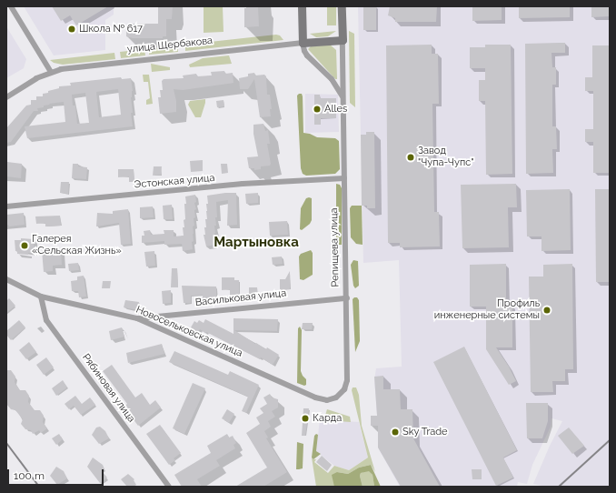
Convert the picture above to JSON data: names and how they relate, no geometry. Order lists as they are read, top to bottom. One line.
{"streets":{"street":["улица Щербакова","Эстонская улица","Репищева улица","Васильковая улица","Новосельковская улица","Рябиновая улица"]},"crossings":[["улица Щербакова","Репищева улица"],["Эстонская улица","Репищева улица"],["Репищева улица","Васильковая улица"],["Репищева улица","Новосельковская улица"],["Васильковая улица","Новосельковская улица"],["Новосельковская улица","Рябиновая улица"]],"districts":["Мартыновка"],"places":["Школа № 617","Alles","Завод \"Чупа-Чупс\"","Галерея «Сельская Жизнь»","Профиль инженерные системы","Карда","Sky Trade"],"scale_bar":"100 m"}
